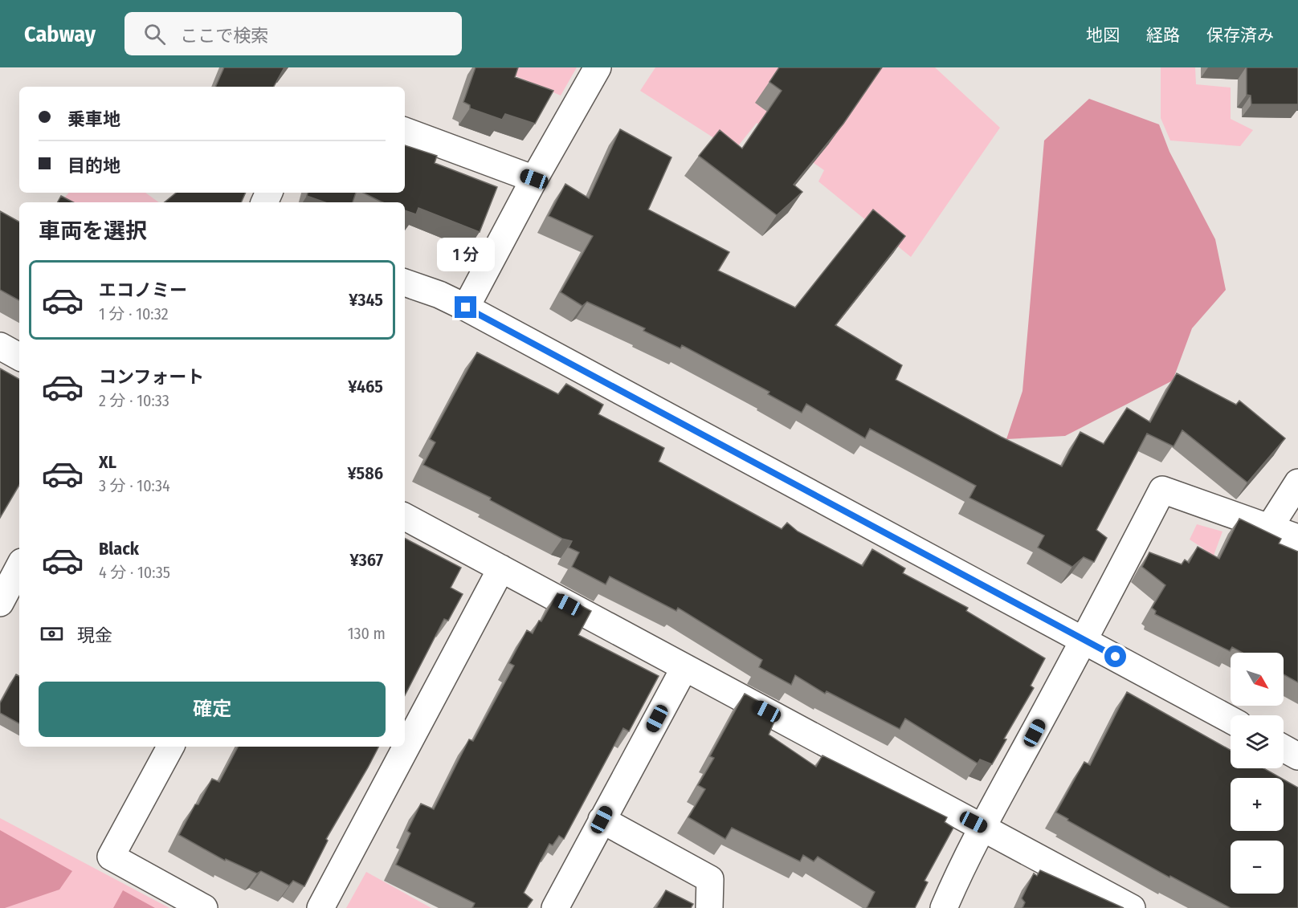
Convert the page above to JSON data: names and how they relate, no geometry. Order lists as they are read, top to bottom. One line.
{"north":"bottom right","page":{"header":"Cabway","search":"ここで検索","nav":["地図","経路","保存済み"],"banner":["乗車地","目的地"],"heading":"車両を選択","bubble":"1 分","list":[{"name":"エコノミー","note":"1 分 · 10:32","value":"¥345"},{"name":"コンフォート","note":"2 分 · 10:33","value":"¥465"},{"name":"XL","note":"3 分 · 10:34","value":"¥586"},{"name":"Black","note":"4 分 · 10:35","value":"¥367"}],"pay":["現金","130 m"],"map_buttons":["+","−"],"buttons":"確定"}}
